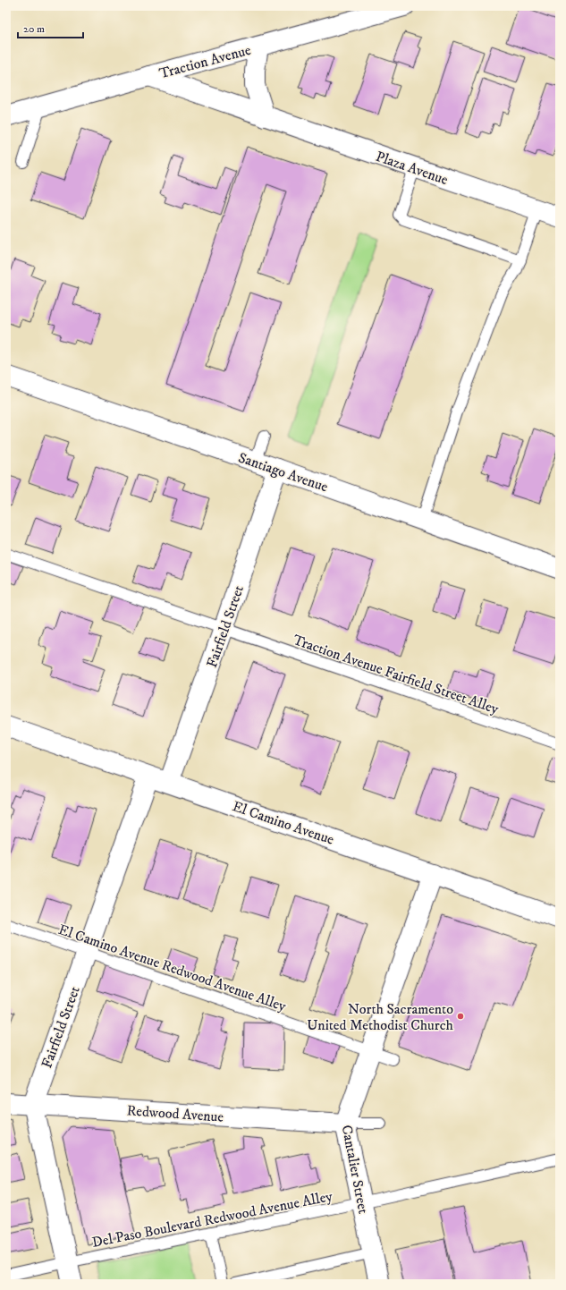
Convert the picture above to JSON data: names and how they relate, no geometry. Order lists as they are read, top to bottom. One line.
{"streets":{"street":["Traction Avenue","Plaza Avenue","Santiago Avenue","Fairfield Street","El Camino Avenue","Redwood Avenue","Cantalier Street"],"lane":["Traction Avenue Fairfield Street Alley","El Camino Avenue Redwood Avenue Alley","Del Paso Boulevard Redwood Avenue Alley"]},"crossings":[["Traction Avenue","Plaza Avenue"],["Santiago Avenue","Fairfield Street"],["Fairfield Street","Traction Avenue Fairfield Street Alley"],["Fairfield Street","El Camino Avenue"],["Fairfield Street","El Camino Avenue Redwood Avenue Alley"],["Fairfield Street","Redwood Avenue"],["El Camino Avenue","Cantalier Street"],["El Camino Avenue Redwood Avenue Alley","Cantalier Street"],["Redwood Avenue","Cantalier Street"],["Cantalier Street","Del Paso Boulevard Redwood Avenue Alley"]],"places":["North Sacramento United Methodist Church"],"scale_bar":"20 m"}
